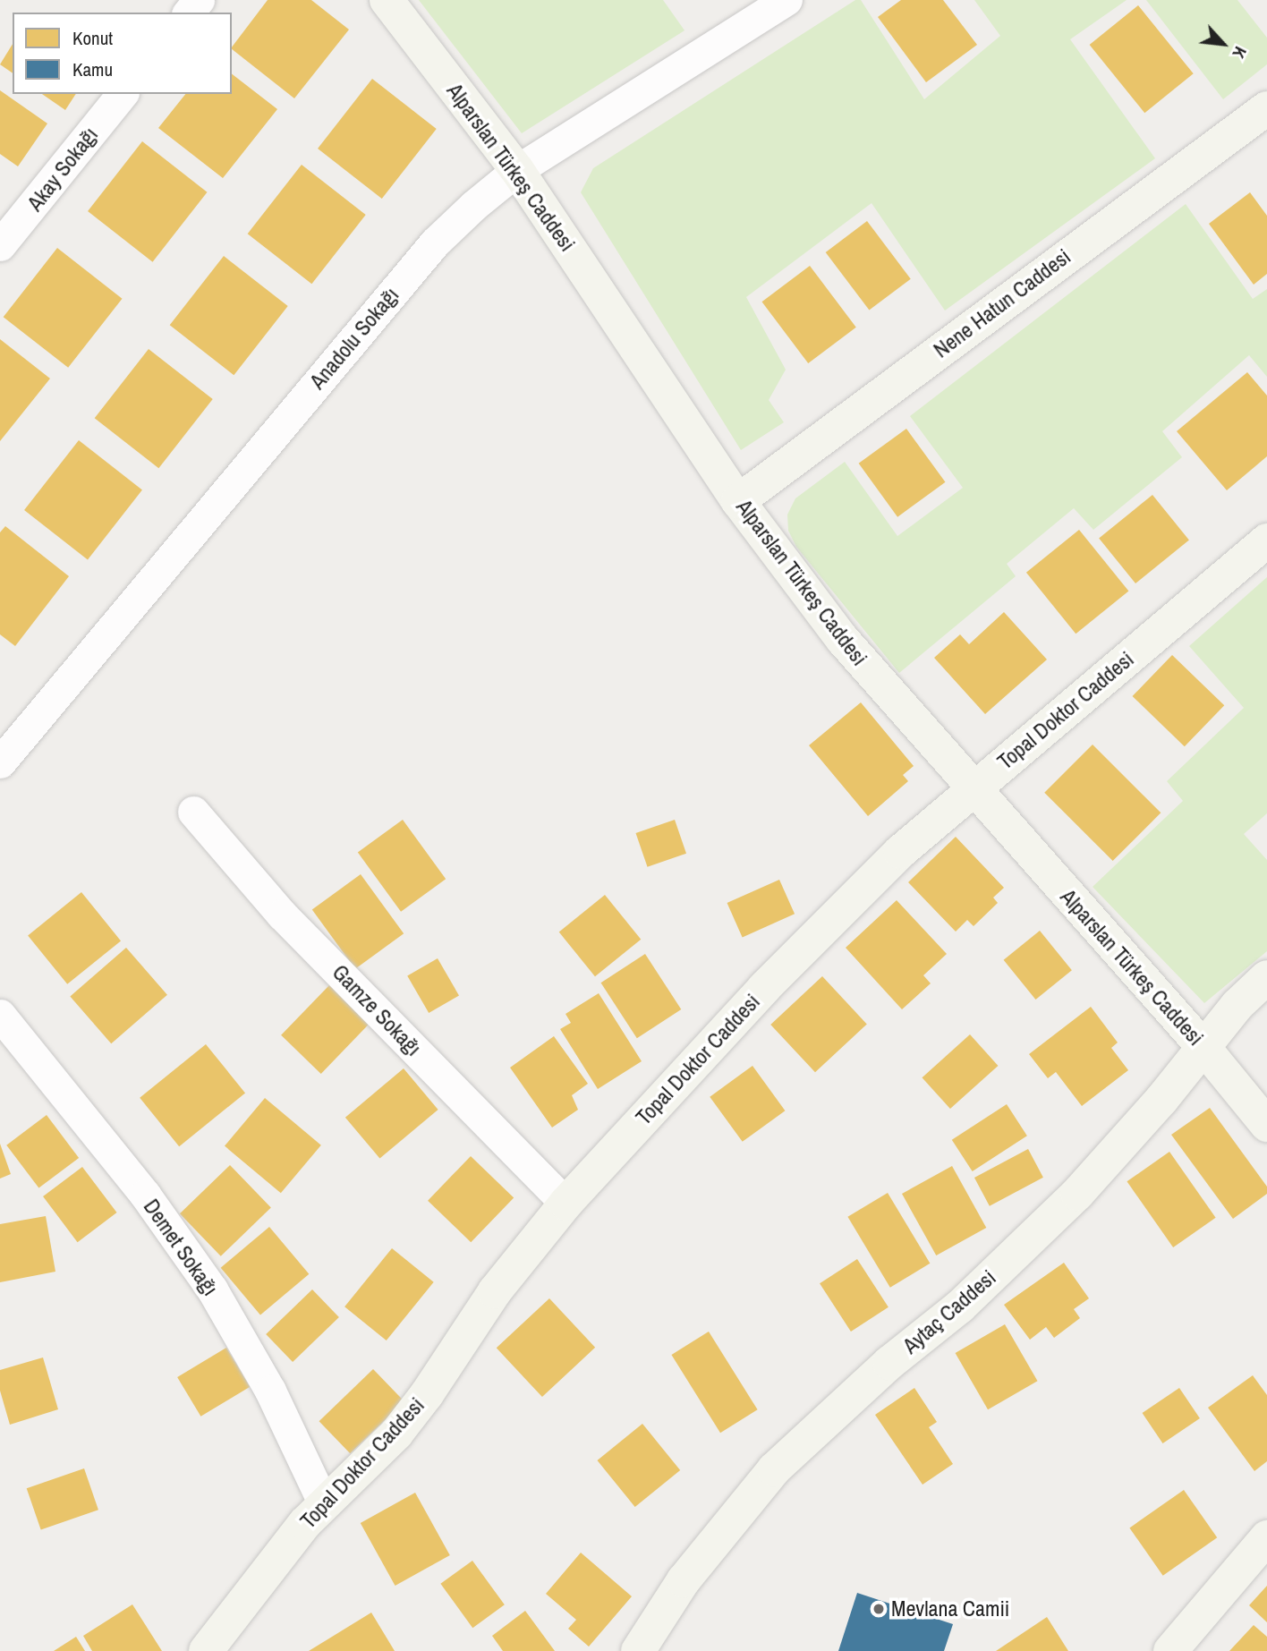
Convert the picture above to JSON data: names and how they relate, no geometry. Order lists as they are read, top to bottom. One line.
{"streets":{"street":["Alparslan Türkeş Caddesi","Akay Sokağı","Nene Hatun Caddesi","Anadolu Sokağı","Topal Doktor Caddesi","Gamze Sokağı","Demet Sokağı","Aytaç Caddesi"]},"crossings":[["Alparslan Türkeş Caddesi","Nene Hatun Caddesi"],["Alparslan Türkeş Caddesi","Anadolu Sokağı"],["Alparslan Türkeş Caddesi","Topal Doktor Caddesi"],["Alparslan Türkeş Caddesi","Aytaç Caddesi"],["Topal Doktor Caddesi","Gamze Sokağı"],["Topal Doktor Caddesi","Demet Sokağı"]],"places":["Mevlana Camii"],"legend":["Konut","Kamu"],"north":"bottom right"}
